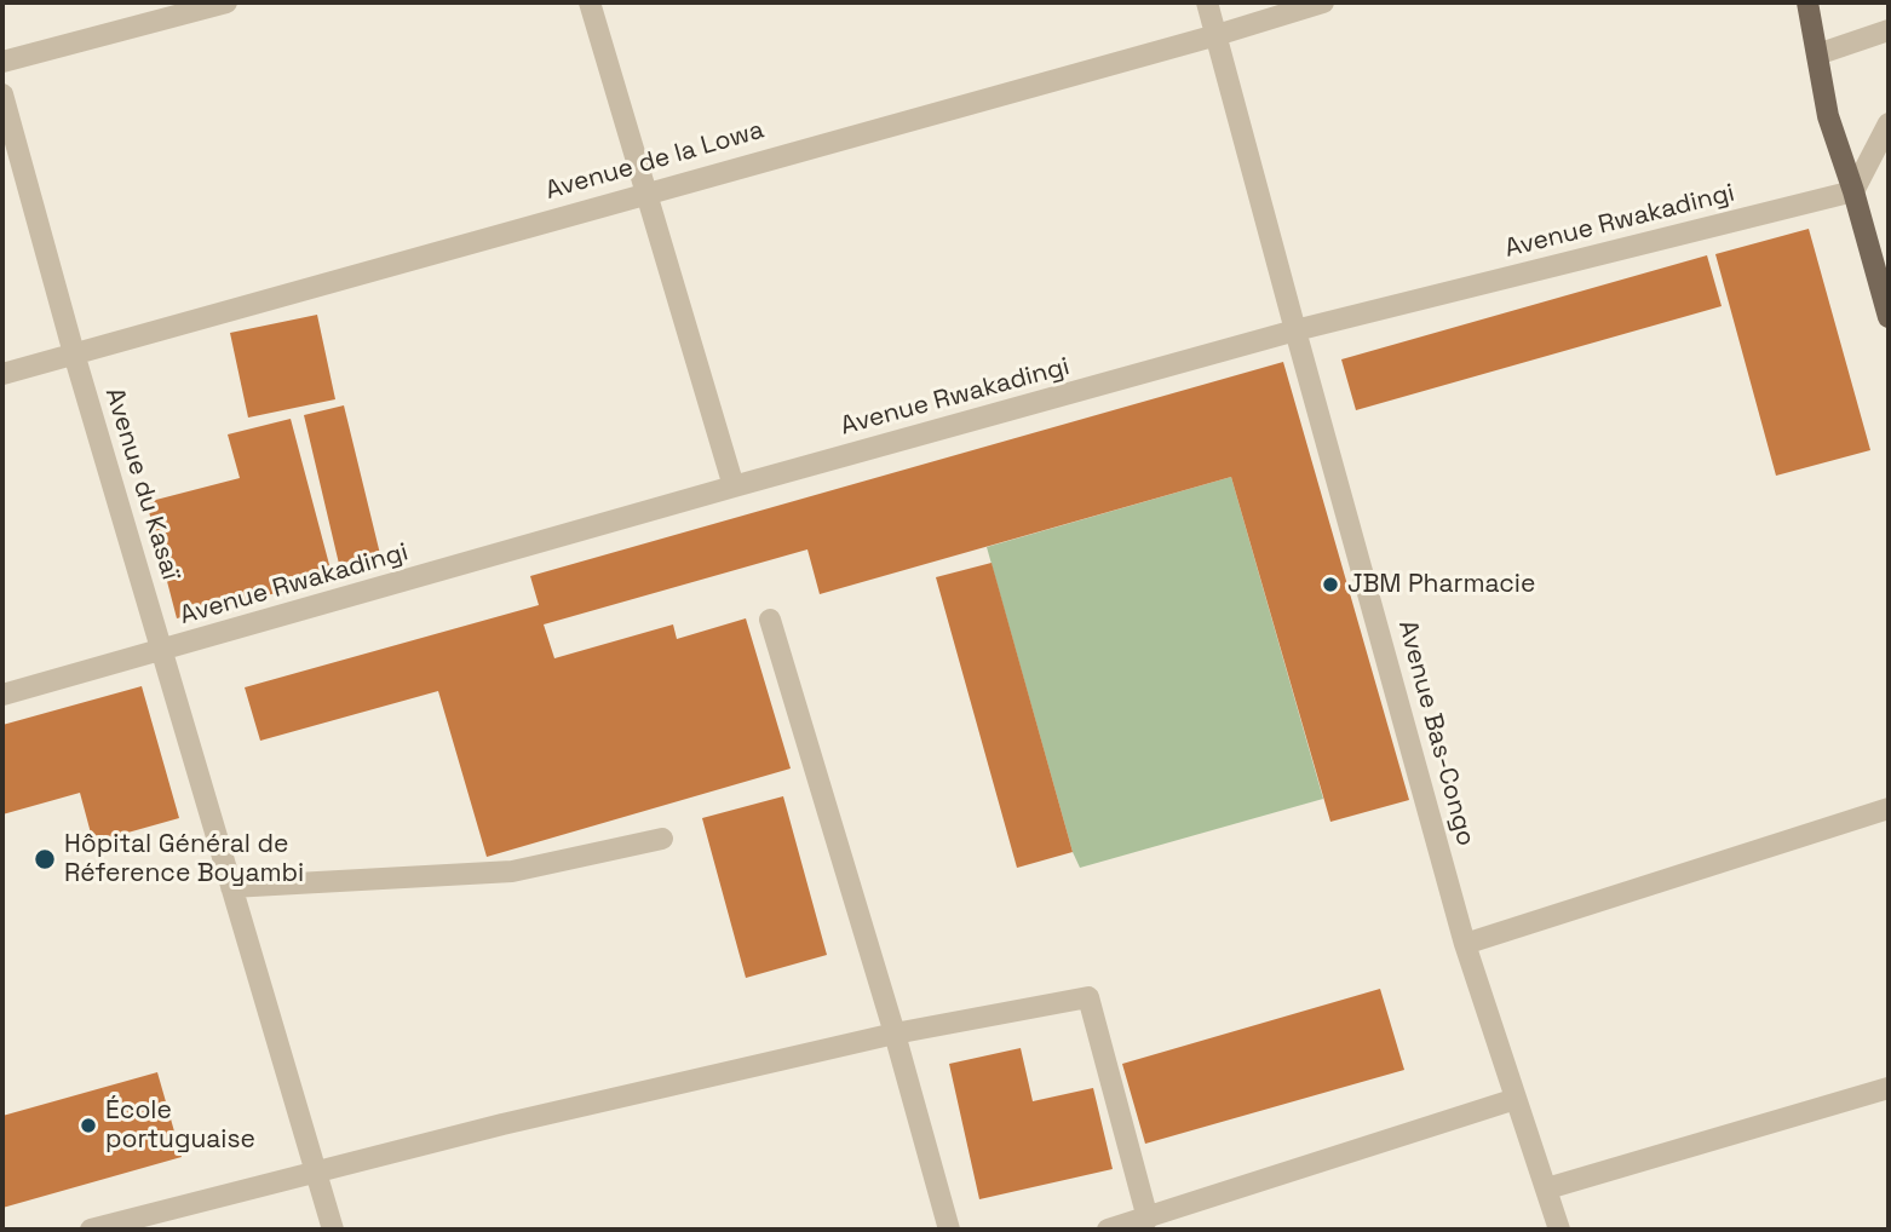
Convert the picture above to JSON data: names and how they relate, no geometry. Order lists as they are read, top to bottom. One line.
{"streets":{"street":["Avenue de la Lowa","Avenue Rwakadingi","Avenue du Kasaï","Avenue Bas-Congo"]},"crossings":[["Avenue de la Lowa","Avenue du Kasaï"],["Avenue de la Lowa","Avenue Bas-Congo"],["Avenue Rwakadingi","Avenue du Kasaï"],["Avenue Rwakadingi","Avenue Bas-Congo"]],"places":["JBM Pharmacie","Hôpital Général de Réference Boyambi","École portuguaise"]}
